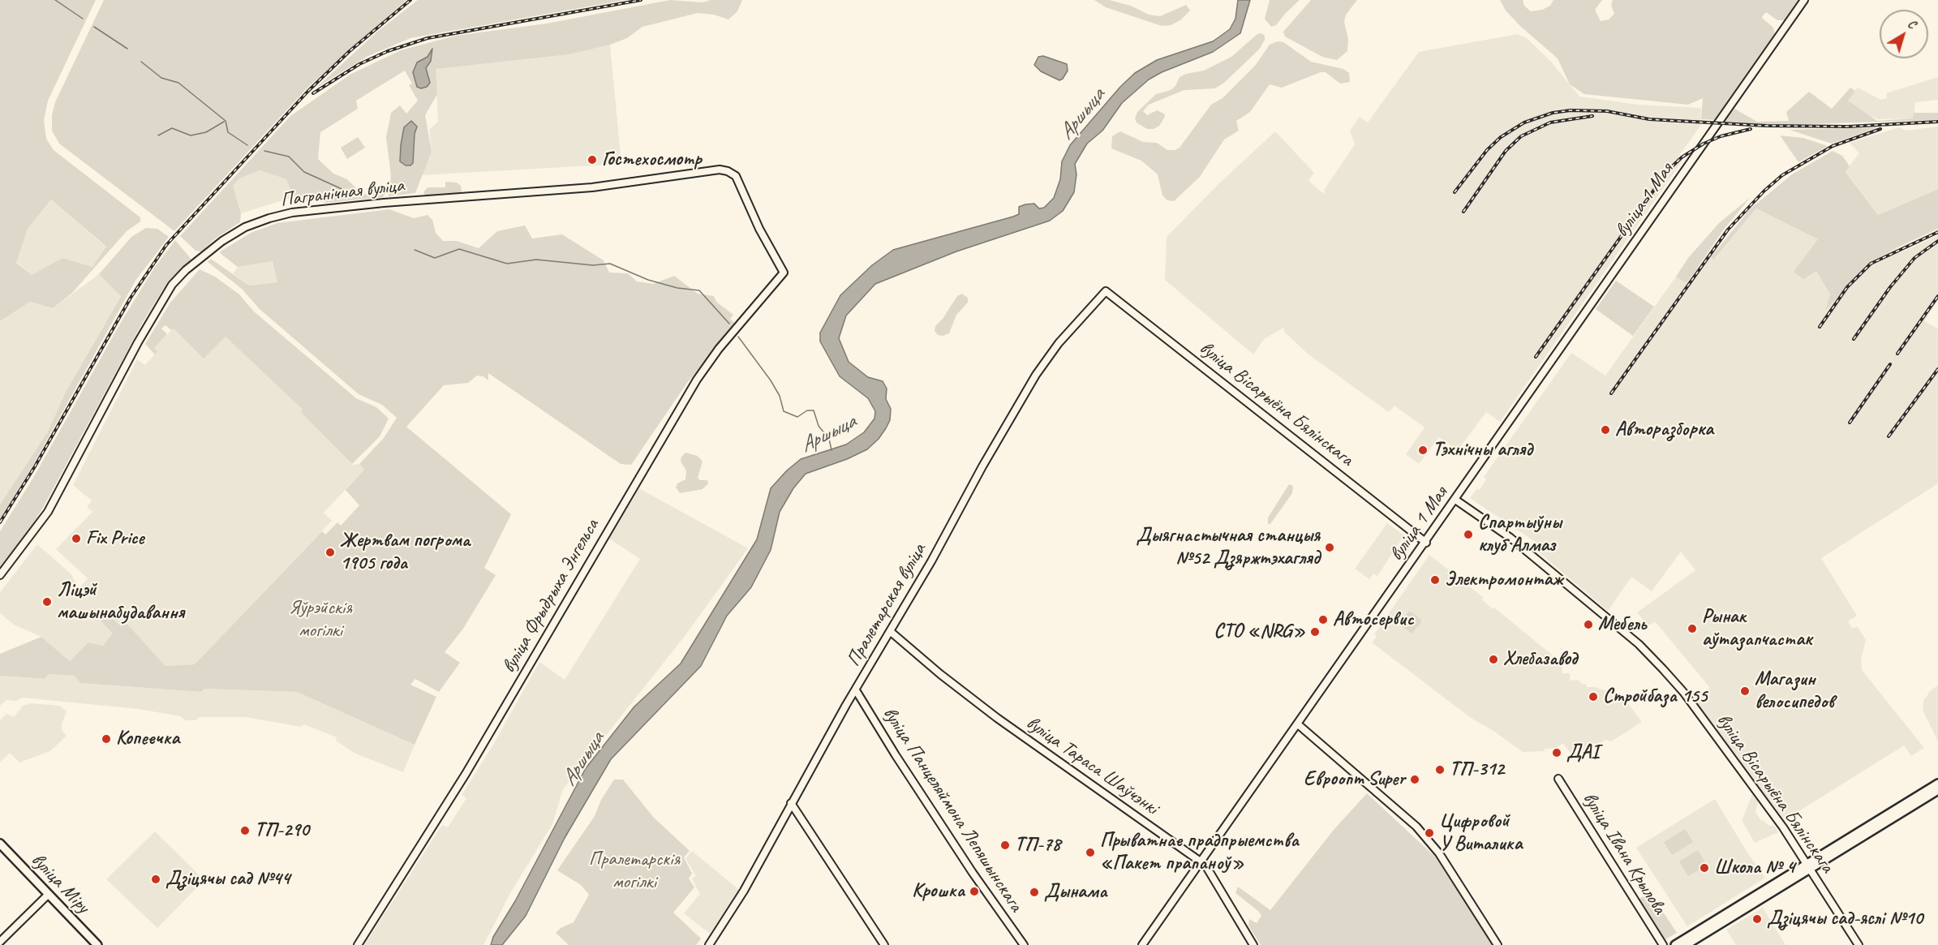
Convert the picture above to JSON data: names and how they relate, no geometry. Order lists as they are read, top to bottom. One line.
{"streets":{"main road":["вуліца Міру"],"street":["Пагранічная вуліца","вуліца 1 Мая","вуліца Вісарыёна Бялінскага","вуліца Фрыдрыха Энгельса","Пралетарская вуліца","вуліца Тараса Шаўчэнкі","вуліца Панцеляймона Лепяшынскага","вуліца Івана Крылова"]},"crossings":[["Пагранічная вуліца","вуліца Фрыдрыха Энгельса"],["вуліца 1 Мая","вуліца Вісарыёна Бялінскага"],["вуліца 1 Мая","вуліца Тараса Шаўчэнкі"],["вуліца Вісарыёна Бялінскага","Пралетарская вуліца"],["Пралетарская вуліца","вуліца Тараса Шаўчэнкі"],["Пралетарская вуліца","вуліца Панцеляймона Лепяшынскага"]],"water":["Аршыца"],"parks":["Яўрэйскія могілкі","Пралетарскія могілкі"],"places":["Гостехосмотр","Авторазборка","Тэхнічны агляд","Спартыўны клуб Алмаз","Fix Price","Дыягнастычная станцыя №52 Дзяржтэхагляд","Жертвам погрома 1905 года","Электромонтаж","Ліцэй машынабудавання","Автосервис","Мебель","Рынак аўтазапчастак","СТО «NRG»","Хлебазавод","Магазин велосипедов","Стройбаза 155","Копеечка","ДАІ","ТП-312","Евроопт Super","ТП-290","Цифровой У Виталика","ТП-78","Прыватнае прадпрыемства «Пакет прапаноў»","Школа № 4","Дзіцячы сад №44","Крошка","Дынама","Дзіцячы сад-яслі №10"],"north":"top right"}
